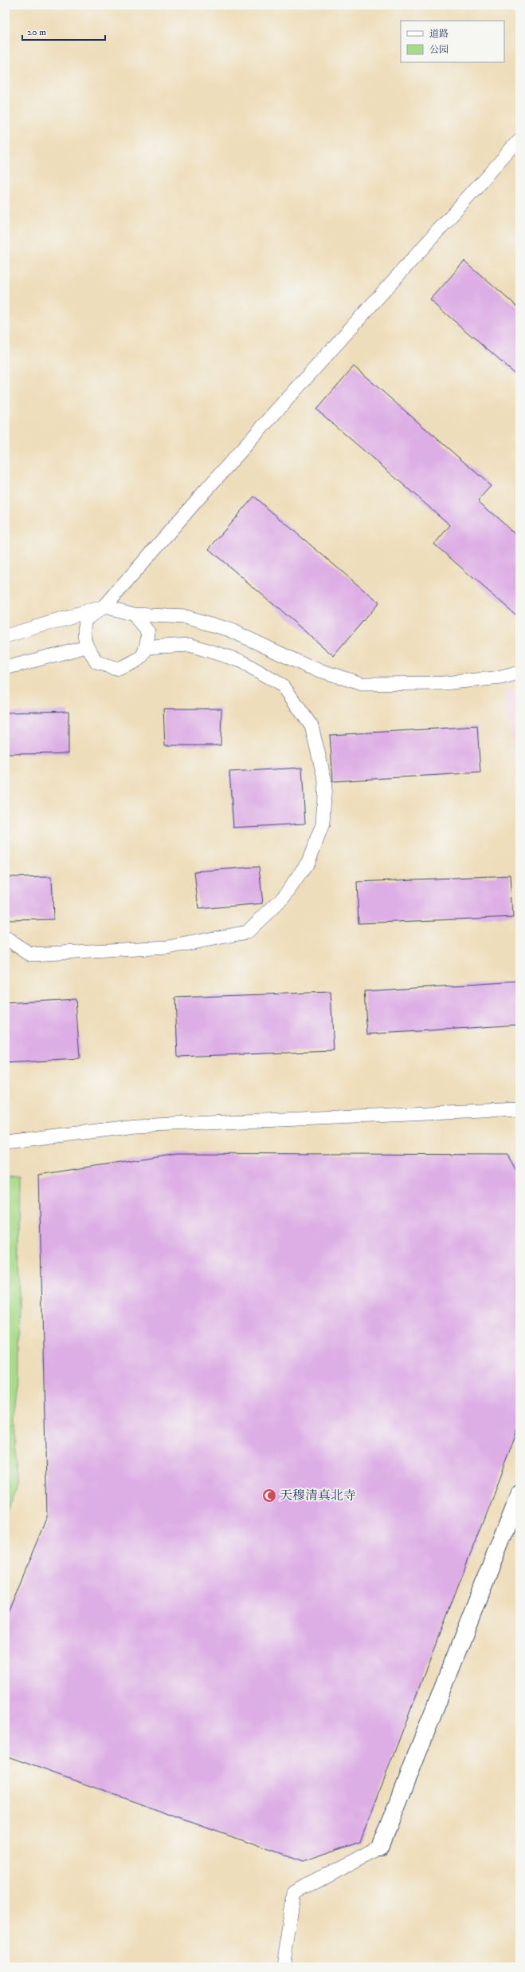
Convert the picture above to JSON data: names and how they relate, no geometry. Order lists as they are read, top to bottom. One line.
{"places":{"mosque":["天穆清真北寺"]},"legend":["道路","公园"],"scale_bar":"20 m"}
